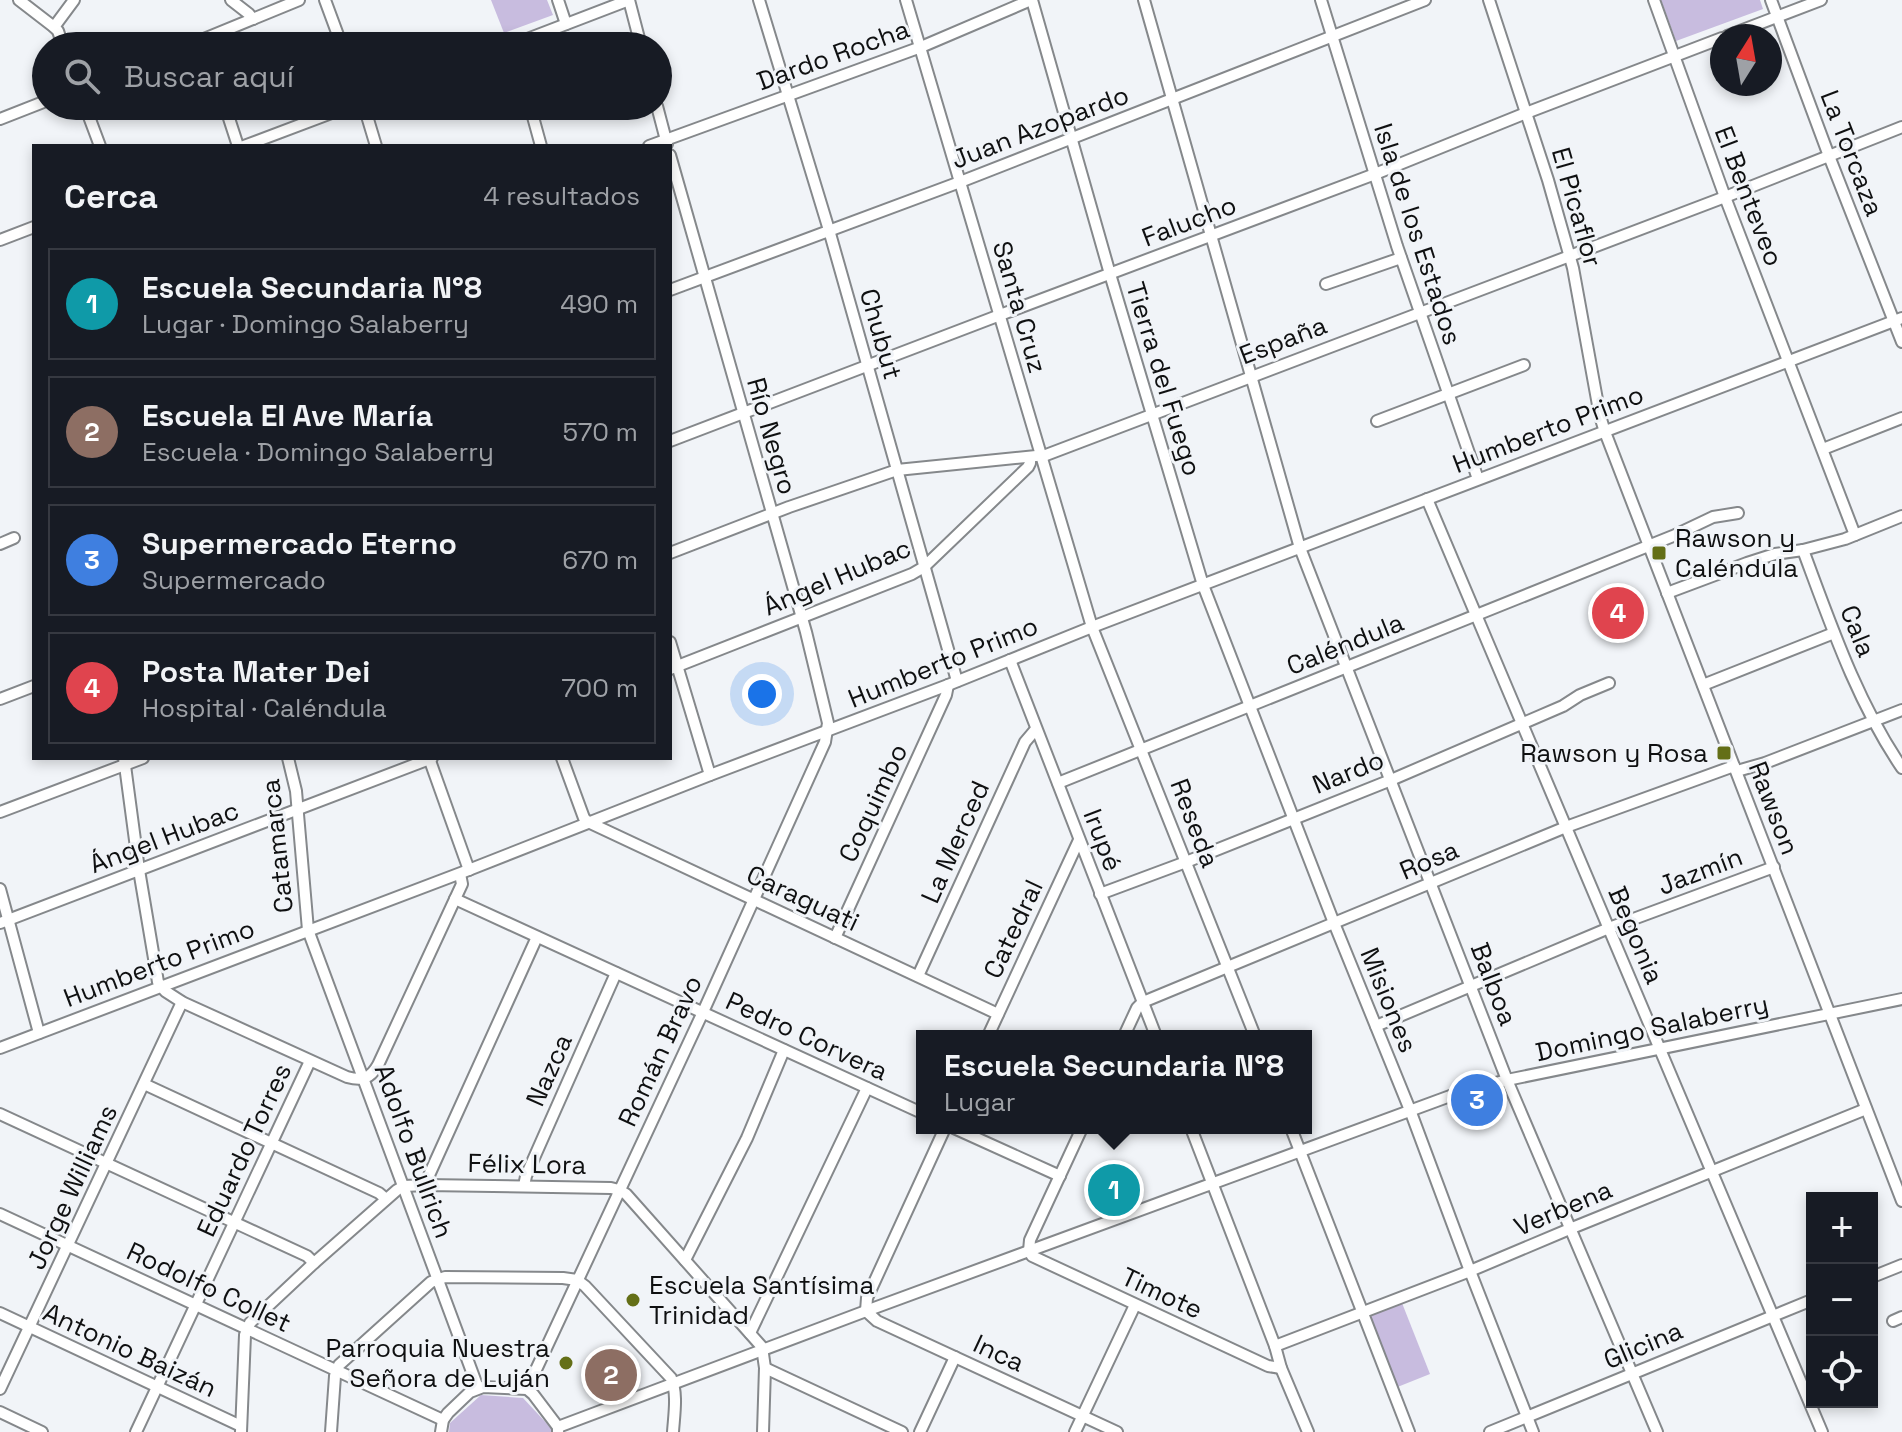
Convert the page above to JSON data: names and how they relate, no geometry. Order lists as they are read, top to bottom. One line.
{"streets":{"street":["Dardo Rocha","Juan Azopardo","La Torcaza","El Benteveo","El Picaflor","Falucho","Isla de los Estados","Santa Cruz","Chubut","España","Tierra del Fuego","Humberto Primo","Río Negro","Ángel Hubac","Cala","Caléndula","Nardo","Coquimbo","Rawson","Reseda","Irupé","La Merced","Catamarca","Rosa","Jazmín","Caraguati","Catedral","Begonia","Balboa","Misiones","Domingo Salaberry","Pedro Corvera","Román Bravo","Nazca","Eduardo Torres","Adolfo Bullrich","Félix Lora","Jorge Williams","Verbena","Rodolfo Collet","Timote","Glicina","Antonio Baizán","Inca"]},"crossings":[["Dardo Rocha","Santa Cruz"],["Dardo Rocha","Chubut"],["Dardo Rocha","Tierra del Fuego"],["Juan Azopardo","Isla de los Estados"],["Juan Azopardo","Santa Cruz"],["Juan Azopardo","Chubut"],["Juan Azopardo","Tierra del Fuego"],["Juan Azopardo","Río Negro"],["Juan Azopardo","Balboa"],["La Torcaza","Falucho"],["La Torcaza","España"],["La Torcaza","Humberto Primo"],["El Benteveo","Falucho"],["El Benteveo","España"],["El Benteveo","Humberto Primo"],["El Picaflor","Falucho"],["El Picaflor","España"],["El Picaflor","Humberto Primo"],["El Picaflor","Rawson"],["Falucho","Isla de los Estados"],["Falucho","Santa Cruz"],["Falucho","Chubut"],["Falucho","Tierra del Fuego"],["Falucho","Río Negro"],["Falucho","Balboa"],["Isla de los Estados","España"],["Isla de los Estados","Humberto Primo"],["Santa Cruz","España"],["Santa Cruz","Humberto Primo"],["Santa Cruz","Ángel Hubac"],["Santa Cruz","Reseda"],["Chubut","España"],["Chubut","Humberto Primo"],["Chubut","Ángel Hubac"],["Chubut","Coquimbo"],["España","Tierra del Fuego"],["España","Río Negro"],["España","Ángel Hubac"],["España","Balboa"],["Tierra del Fuego","Humberto Primo"],["Tierra del Fuego","Misiones"],["Humberto Primo","Río Negro"],["Humberto Primo","Coquimbo"],["Humberto Primo","Rawson"],["Humberto Primo","Reseda"],["Humberto Primo","Irupé"],["Humberto Primo","Catamarca"],["Humberto Primo","Caraguati"],["Humberto Primo","Begonia"],["Humberto Primo","Balboa"],["Humberto Primo","Misiones"],["Humberto Primo","Román Bravo"],["Humberto Primo","Adolfo Bullrich"],["Río Negro","Ángel Hubac"],["Río Negro","Román Bravo"],["Ángel Hubac","Catamarca"],["Cala","Rosa"],["Caléndula","Rawson"],["Caléndula","Reseda"],["Caléndula","Irupé"],["Caléndula","Begonia"],["Caléndula","Balboa"],["Caléndula","Misiones"],["Nardo","Reseda"],["Nardo","Irupé"],["Nardo","Begonia"],["Nardo","Balboa"],["Nardo","Misiones"],["Coquimbo","Caraguati"],["Rawson","Rosa"],["Rawson","Jazmín"],["Rawson","Domingo Salaberry"],["Rawson","Verbena"],["Reseda","Rosa"],["Irupé","La Merced"],["Irupé","Rosa"],["Irupé","Catedral"],["La Merced","Caraguati"],["Catamarca","Adolfo Bullrich"],["Rosa","Begonia"],["Rosa","Balboa"],["Rosa","Misiones"],["Jazmín","Begonia"],["Jazmín","Balboa"],["Jazmín","Misiones"],["Caraguati","Catedral"],["Caraguati","Román Bravo"],["Begonia","Domingo Salaberry"],["Begonia","Verbena"],["Begonia","Glicina"],["Balboa","Domingo Salaberry"],["Balboa","Verbena"],["Balboa","Glicina"],["Misiones","Domingo Salaberry"],["Misiones","Verbena"],["Misiones","Glicina"],["Domingo Salaberry","Félix Lora"],["Domingo Salaberry","Timote"],["Domingo Salaberry","Inca"],["Pedro Corvera","Román Bravo"],["Pedro Corvera","Nazca"],["Román Bravo","Félix Lora"],["Nazca","Félix Lora"],["Eduardo Torres","Rodolfo Collet"],["Eduardo Torres","Antonio Baizán"],["Adolfo Bullrich","Félix Lora"],["Jorge Williams","Rodolfo Collet"],["Jorge Williams","Antonio Baizán"]],"places":{"transit":["Rawson y Caléndula","Rawson y Rosa"],"other":["Escuela Santísima Trinidad","Parroquia Nuestra Señora de Luján"]},"north":"top","page":{"search":"Buscar aquí","heading":["Cerca","4 resultados"],"list":[{"mark":"1","name":"Escuela Secundaria N°8","note":"Lugar · Domingo Salaberry","value":"490 m"},{"mark":"2","name":"Escuela El Ave María","note":"Escuela · Domingo Salaberry","value":"570 m"},{"mark":"3","name":"Supermercado Eterno","note":"Supermercado","value":"670 m"},{"mark":"4","name":"Posta Mater Dei","note":"Hospital · Caléndula","value":"700 m"}],"pins":["4","3","1","2"],"popup":["Escuela Secundaria N°8","Lugar"],"map_buttons":["+","−"]}}
